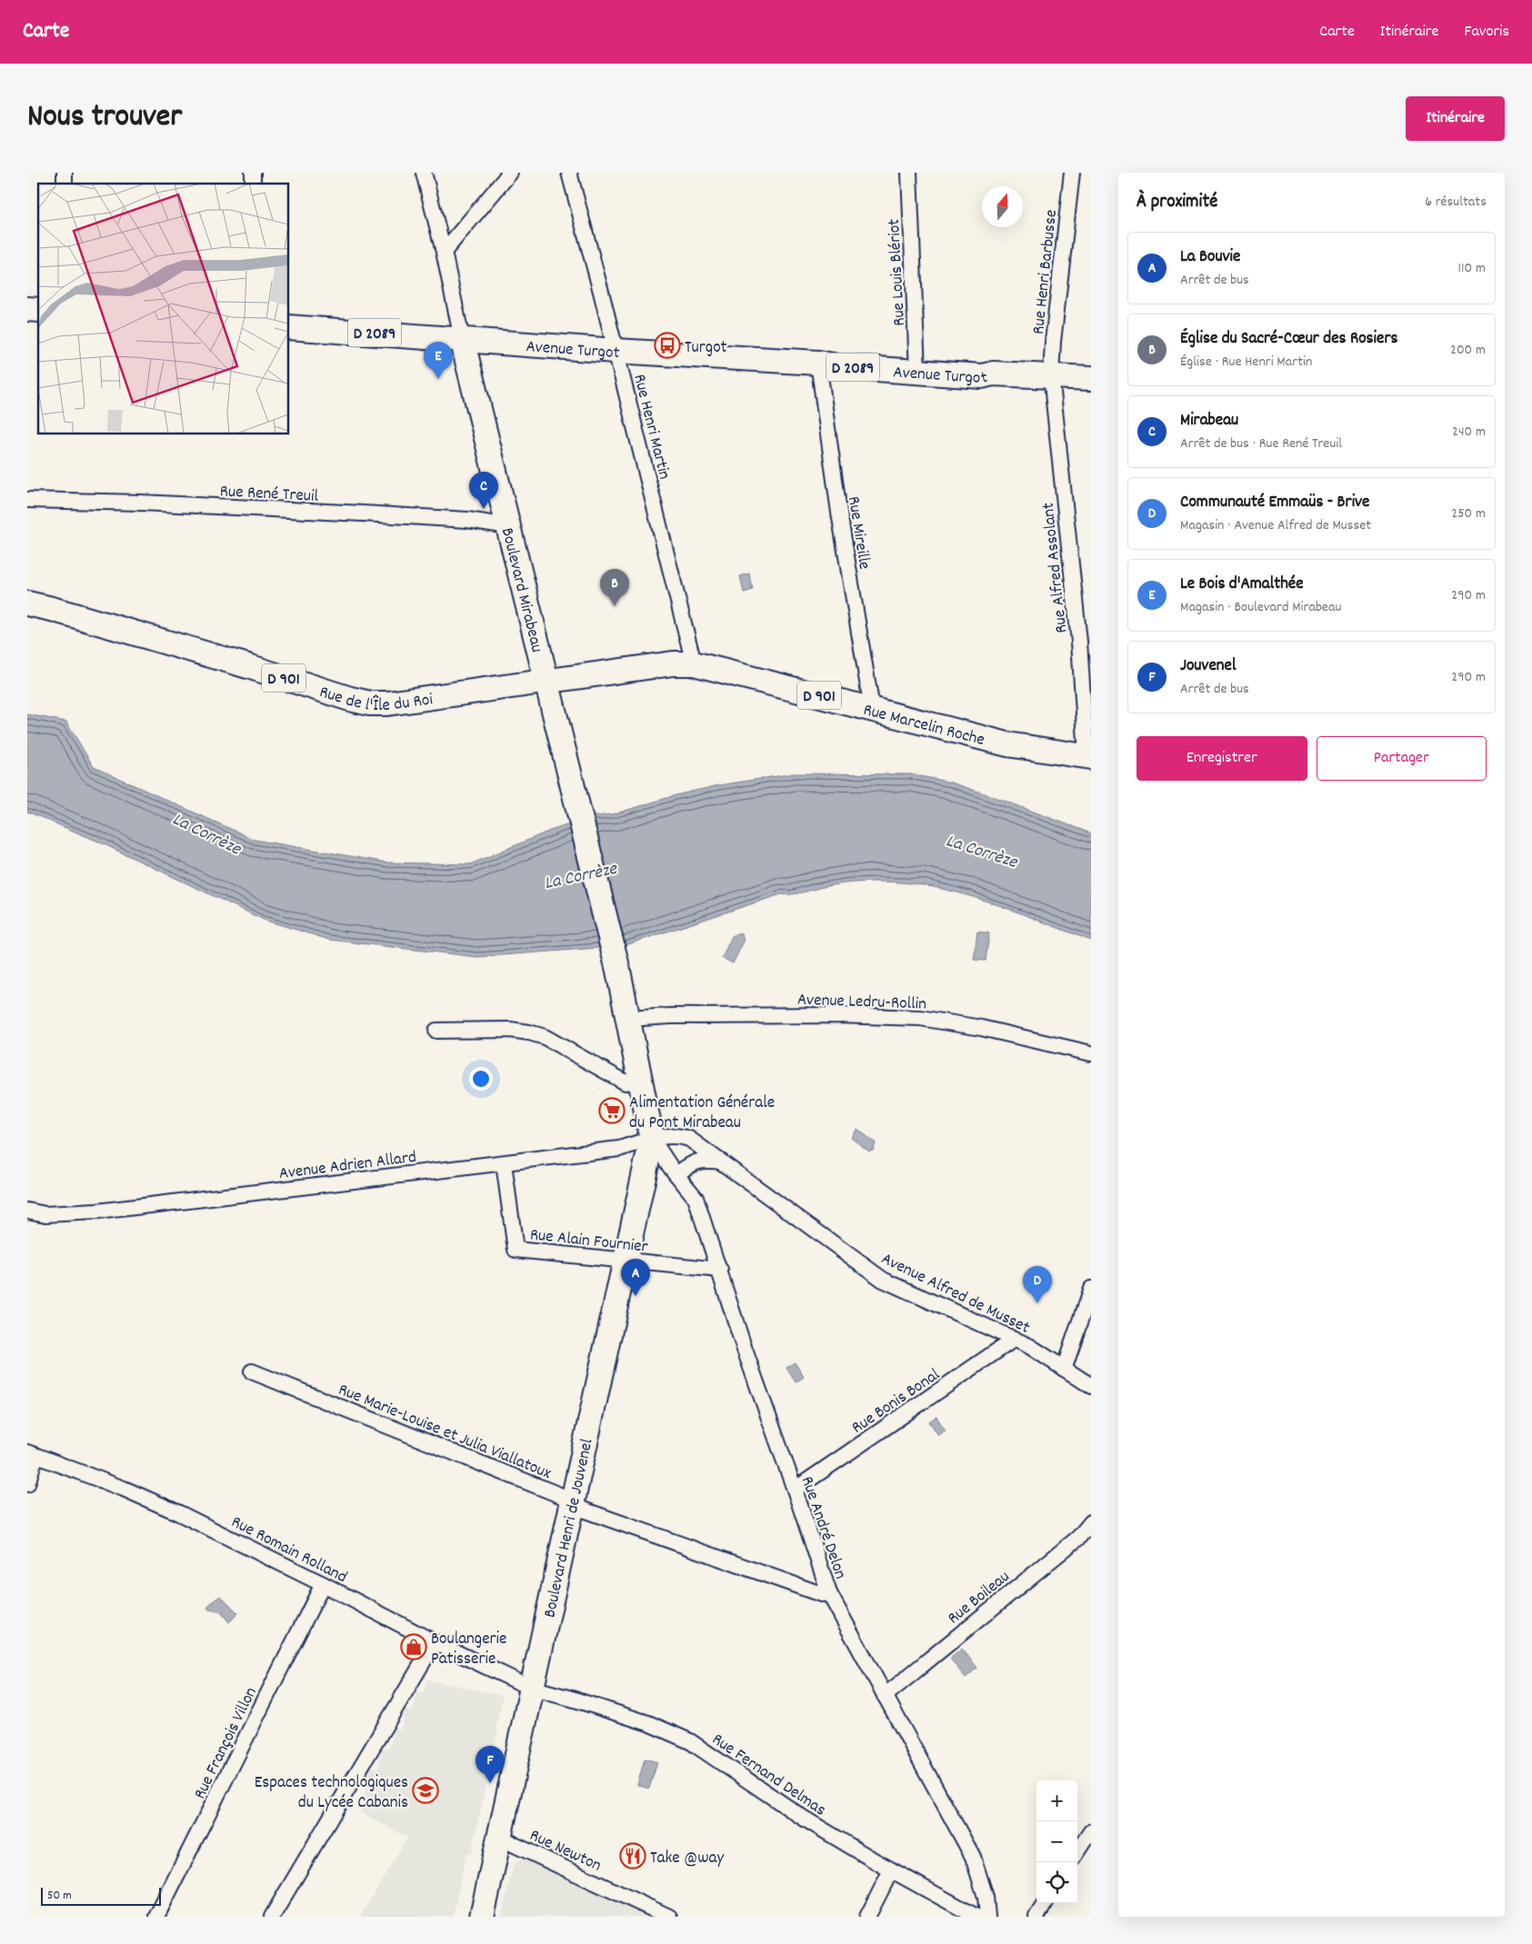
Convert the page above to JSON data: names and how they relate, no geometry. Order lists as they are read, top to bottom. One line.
{"streets":{"main road":["D 2089","Avenue Turgot","Boulevard Mirabeau","D 901","Rue de l'Île du Roi","Rue Marcelin Roche","Boulevard Henri de Jouvenel"],"street":["Rue Henri Barbusse","Rue Louis Blériot","Rue Henri Martin","Rue René Treuil","Rue Mireille","Rue Alfred Assolant","Avenue Ledru-Rollin","Avenue Adrien Allard","Rue Alain Fournier","Avenue Alfred de Musset","Rue Bonis Bonal","Rue Marie-Louise et Julia Viallatoux","Rue André Delon","Rue Romain Rolland","Rue Boileau","Rue François Villon","Rue Fernand Delmas","Rue Newton"]},"crossings":[["Rue Henri Barbusse","Avenue Turgot"],["Rue Henri Barbusse","Rue Alfred Assolant"],["Rue Louis Blériot","Avenue Turgot"],["D 2089","Avenue Turgot"],["D 2089","Boulevard Mirabeau"],["Avenue Turgot","Rue Henri Martin"],["Avenue Turgot","Rue Mireille"],["Avenue Turgot","Rue Alfred Assolant"],["Avenue Turgot","Boulevard Mirabeau"],["Rue Henri Martin","Rue Marcelin Roche"],["Rue René Treuil","Boulevard Mirabeau"],["Rue Mireille","Rue Marcelin Roche"],["Rue Alfred Assolant","Rue Marcelin Roche"],["Boulevard Mirabeau","Rue de l'Île du Roi"],["Boulevard Mirabeau","Rue Marcelin Roche"],["Boulevard Mirabeau","Avenue Ledru-Rollin"],["Rue de l'Île du Roi","Rue Marcelin Roche"],["Avenue Adrien Allard","Rue Alain Fournier"],["Avenue Adrien Allard","Avenue Alfred de Musset"],["Avenue Adrien Allard","Rue André Delon"],["Avenue Adrien Allard","Boulevard Henri de Jouvenel"],["Rue Alain Fournier","Rue André Delon"],["Rue Alain Fournier","Boulevard Henri de Jouvenel"],["Avenue Alfred de Musset","Rue Bonis Bonal"],["Avenue Alfred de Musset","Rue André Delon"],["Avenue Alfred de Musset","Boulevard Henri de Jouvenel"],["Rue Bonis Bonal","Rue André Delon"],["Rue Marie-Louise et Julia Viallatoux","Rue André Delon"],["Rue Marie-Louise et Julia Viallatoux","Boulevard Henri de Jouvenel"],["Rue André Delon","Boulevard Henri de Jouvenel"],["Rue André Delon","Rue Boileau"],["Boulevard Henri de Jouvenel","Rue Romain Rolland"],["Boulevard Henri de Jouvenel","Rue Fernand Delmas"],["Boulevard Henri de Jouvenel","Rue Newton"],["Rue Romain Rolland","Rue François Villon"],["Rue Romain Rolland","Rue Fernand Delmas"]],"water":["La Corrèze"],"places":{"bus stop":["Turgot"],"supermarket":["Alimentation Générale du Pont Mirabeau"],"shop":["Boulangerie Patisserie"],"school or university":["Espaces technologiques du Lycée Cabanis"],"restaurant":["Take @way"]},"scale_bar":"50 m","north":"top","page":{"header":"Carte","nav":["Carte","Itinéraire","Favoris"],"title":"Nous trouver","buttons":["Itinéraire",["Enregistrer","Partager"]],"heading":["À proximité","6 résultats"],"list":[{"mark":"A","name":"La Bouvie","note":"Arrêt de bus","value":"110 m"},{"mark":"B","name":"Église du Sacré-Cœur des Rosiers","note":"Église · Rue Henri Martin","value":"200 m"},{"mark":"C","name":"Mirabeau","note":"Arrêt de bus · Rue René Treuil","value":"240 m"},{"mark":"D","name":"Communauté Emmaüs - Brive","note":"Magasin · Avenue Alfred de Musset","value":"250 m"},{"mark":"E","name":"Le Bois d'Amalthée","note":"Magasin · Boulevard Mirabeau","value":"290 m"},{"mark":"F","name":"Jouvenel","note":"Arrêt de bus","value":"290 m"}],"pins":["E","C","B","A","D","F"],"map_buttons":["+","−"],"scale":"50 m"}}
